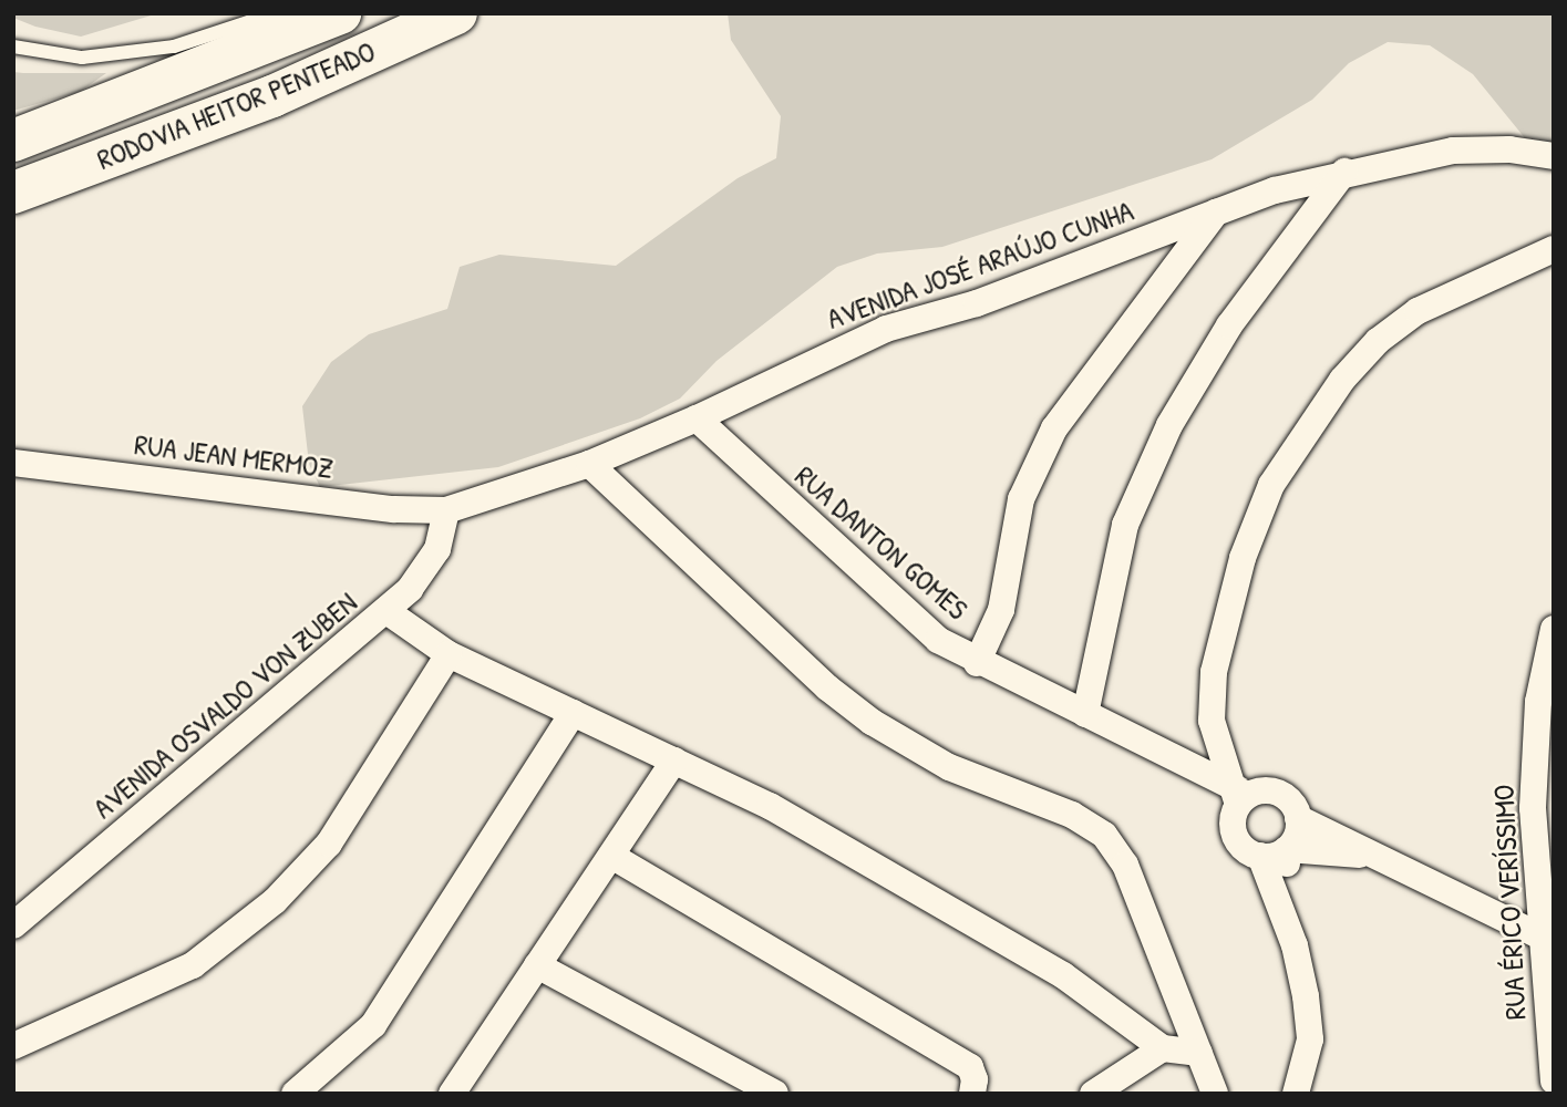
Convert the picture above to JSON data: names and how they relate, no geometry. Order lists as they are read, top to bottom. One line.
{"streets":{"main road":["RODOVIA HEITOR PENTEADO"],"street":["AVENIDA JOSÉ ARAÚJO CUNHA","RUA JEAN MERMOZ","RUA DANTON GOMES","AVENIDA OSVALDO VON ZUBEN","RUA ÉRICO VERÍSSIMO"]},"crossings":[["AVENIDA JOSÉ ARAÚJO CUNHA","RUA JEAN MERMOZ"],["AVENIDA JOSÉ ARAÚJO CUNHA","RUA DANTON GOMES"],["AVENIDA JOSÉ ARAÚJO CUNHA","AVENIDA OSVALDO VON ZUBEN"],["RUA JEAN MERMOZ","AVENIDA OSVALDO VON ZUBEN"]]}
